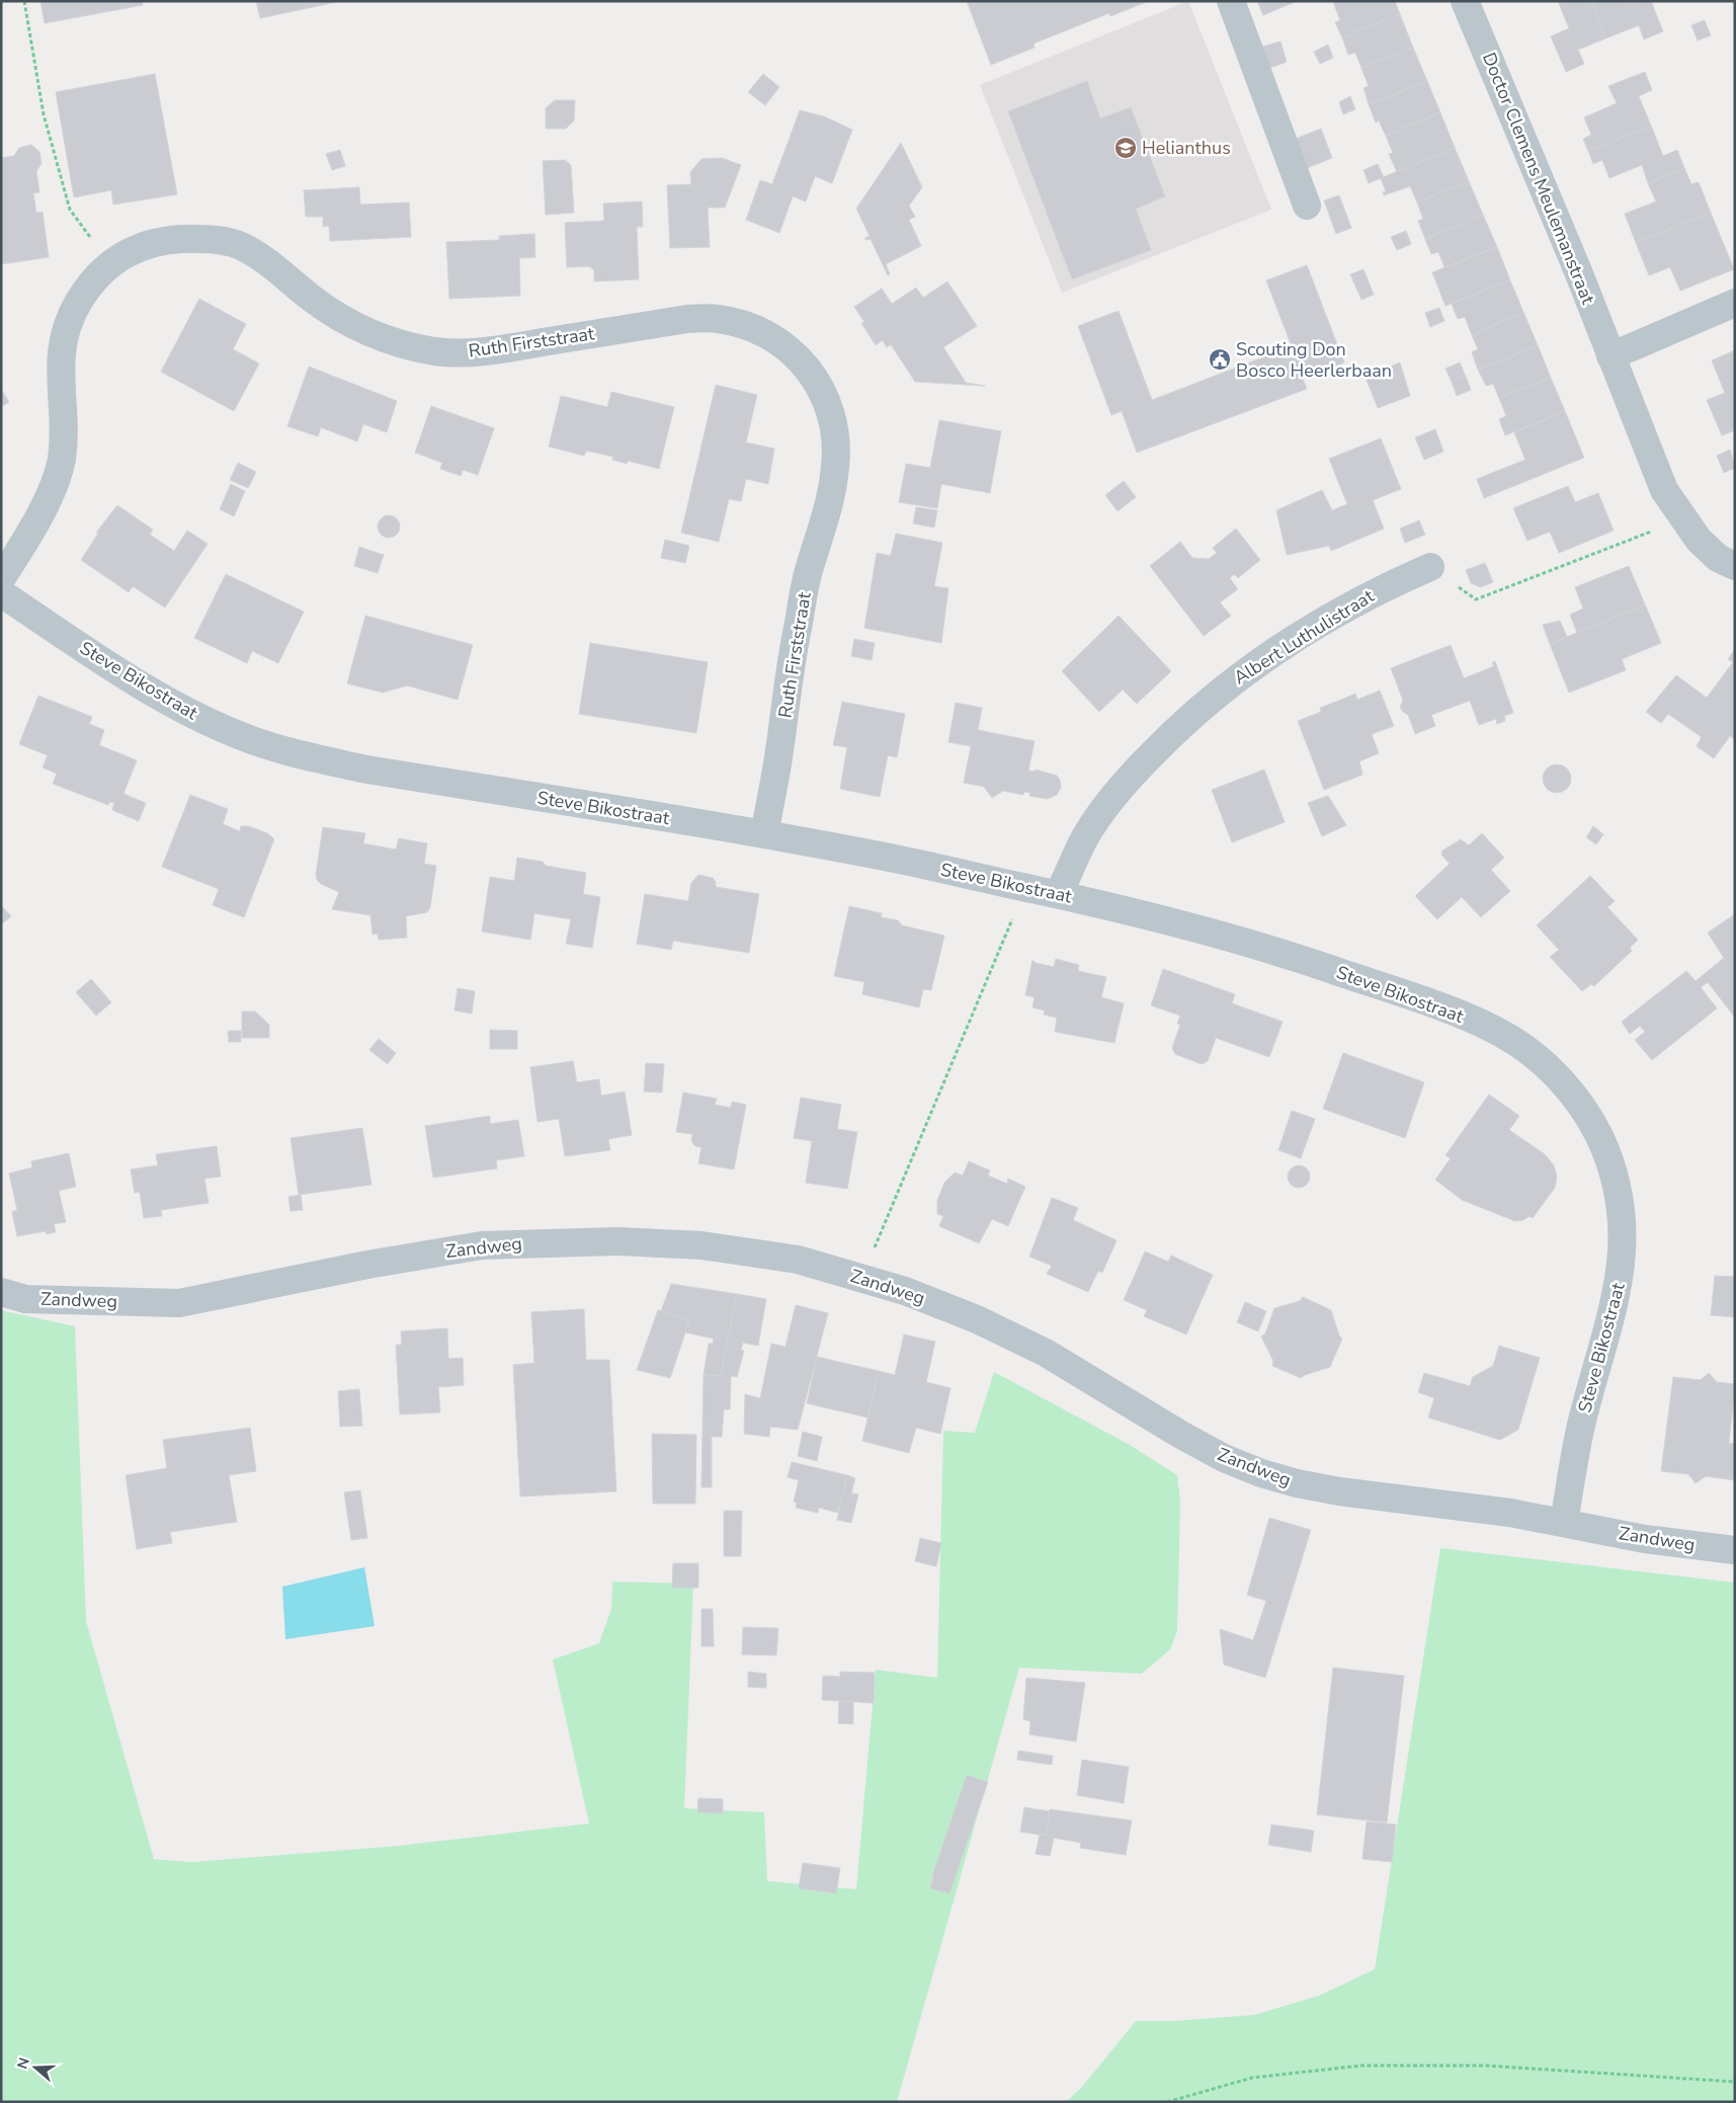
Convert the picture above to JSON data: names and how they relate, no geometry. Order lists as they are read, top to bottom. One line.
{"streets":{"street":["Doctor Clemens Meulemanstraat","Ruth Firststraat","Albert Luthulistraat","Steve Bikostraat","Zandweg"]},"crossings":[["Ruth Firststraat","Steve Bikostraat"],["Albert Luthulistraat","Steve Bikostraat"],["Steve Bikostraat","Zandweg"]],"places":{"school or university":["Helianthus"],"public building":["Scouting Don Bosco Heerlerbaan"]},"north":"left"}
